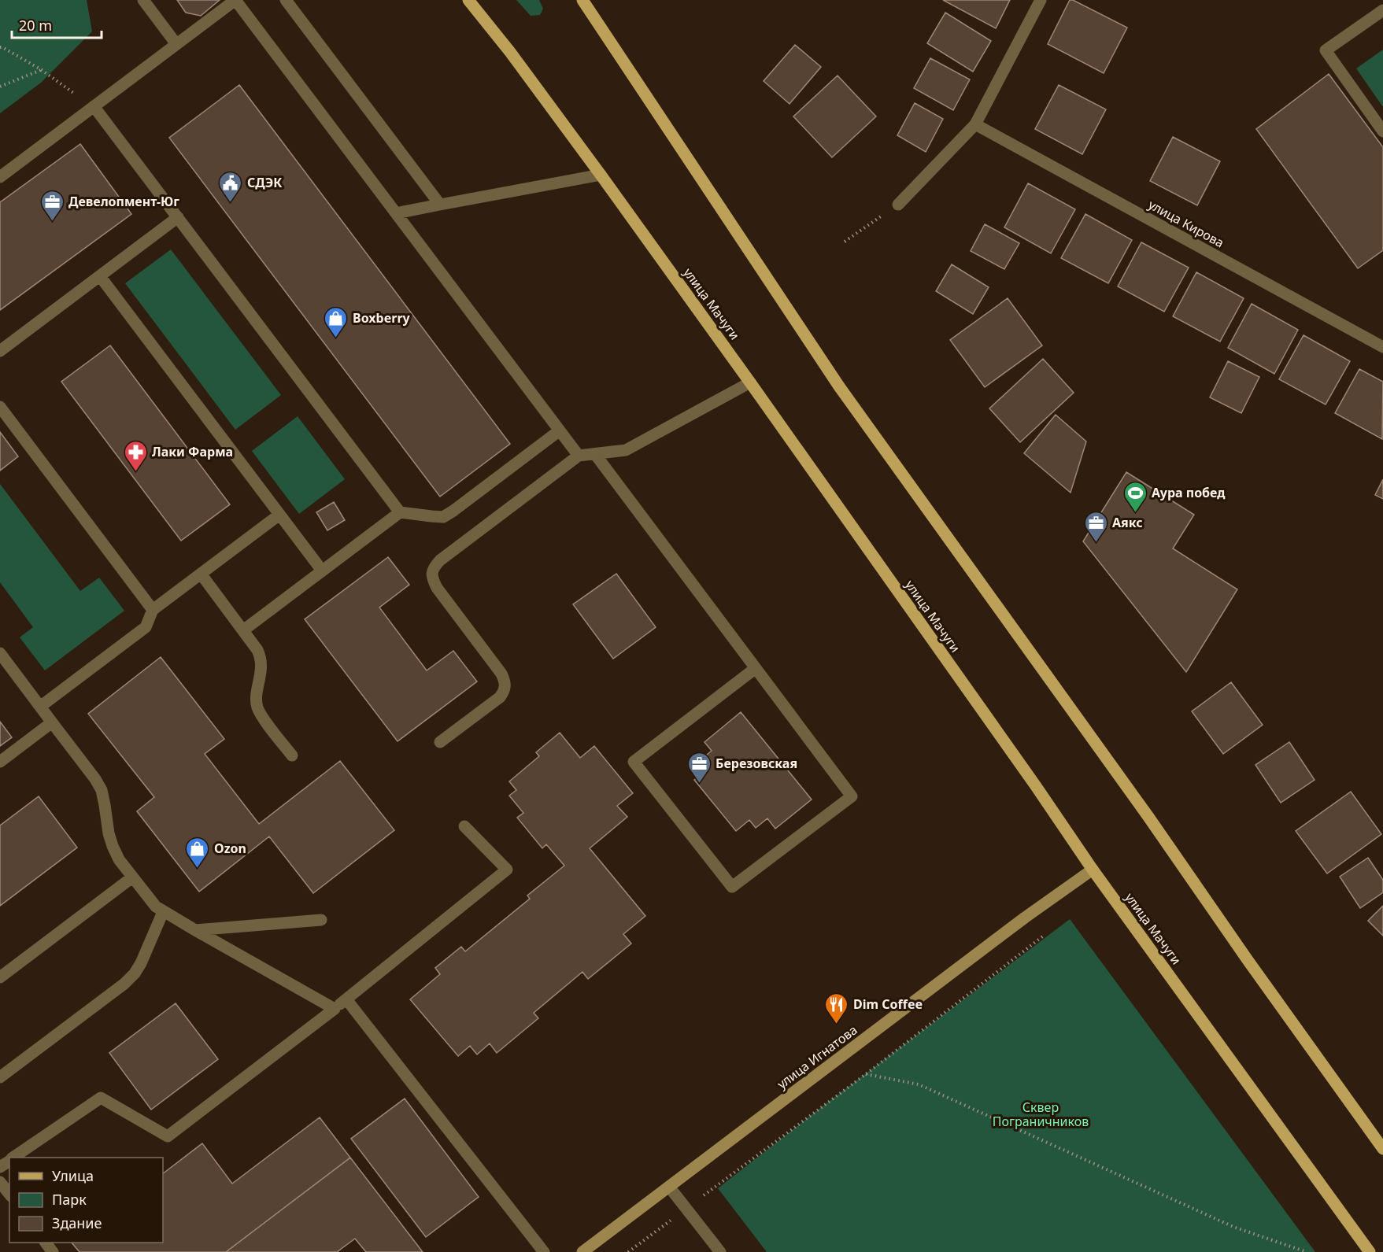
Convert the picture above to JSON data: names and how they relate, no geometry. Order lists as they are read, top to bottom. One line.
{"streets":{"main road":["улица Мачуги"],"street":["улица Кирова","улица Игнатова"]},"crossings":[["улица Мачуги","улица Игнатова"]],"parks":["Сквер Пограничников"],"places":{"public building":["СДЭК"],"office":["Девелопмент-Юг","Аякс","Березовская"],"shop":["Boxberry","Ozon"],"pharmacy":["Лаки Фарма"],"sports":["Аура побед"],"restaurant":["Dim Coffee"]},"legend":["Улица","Парк","Здание"],"scale_bar":"20 m"}
